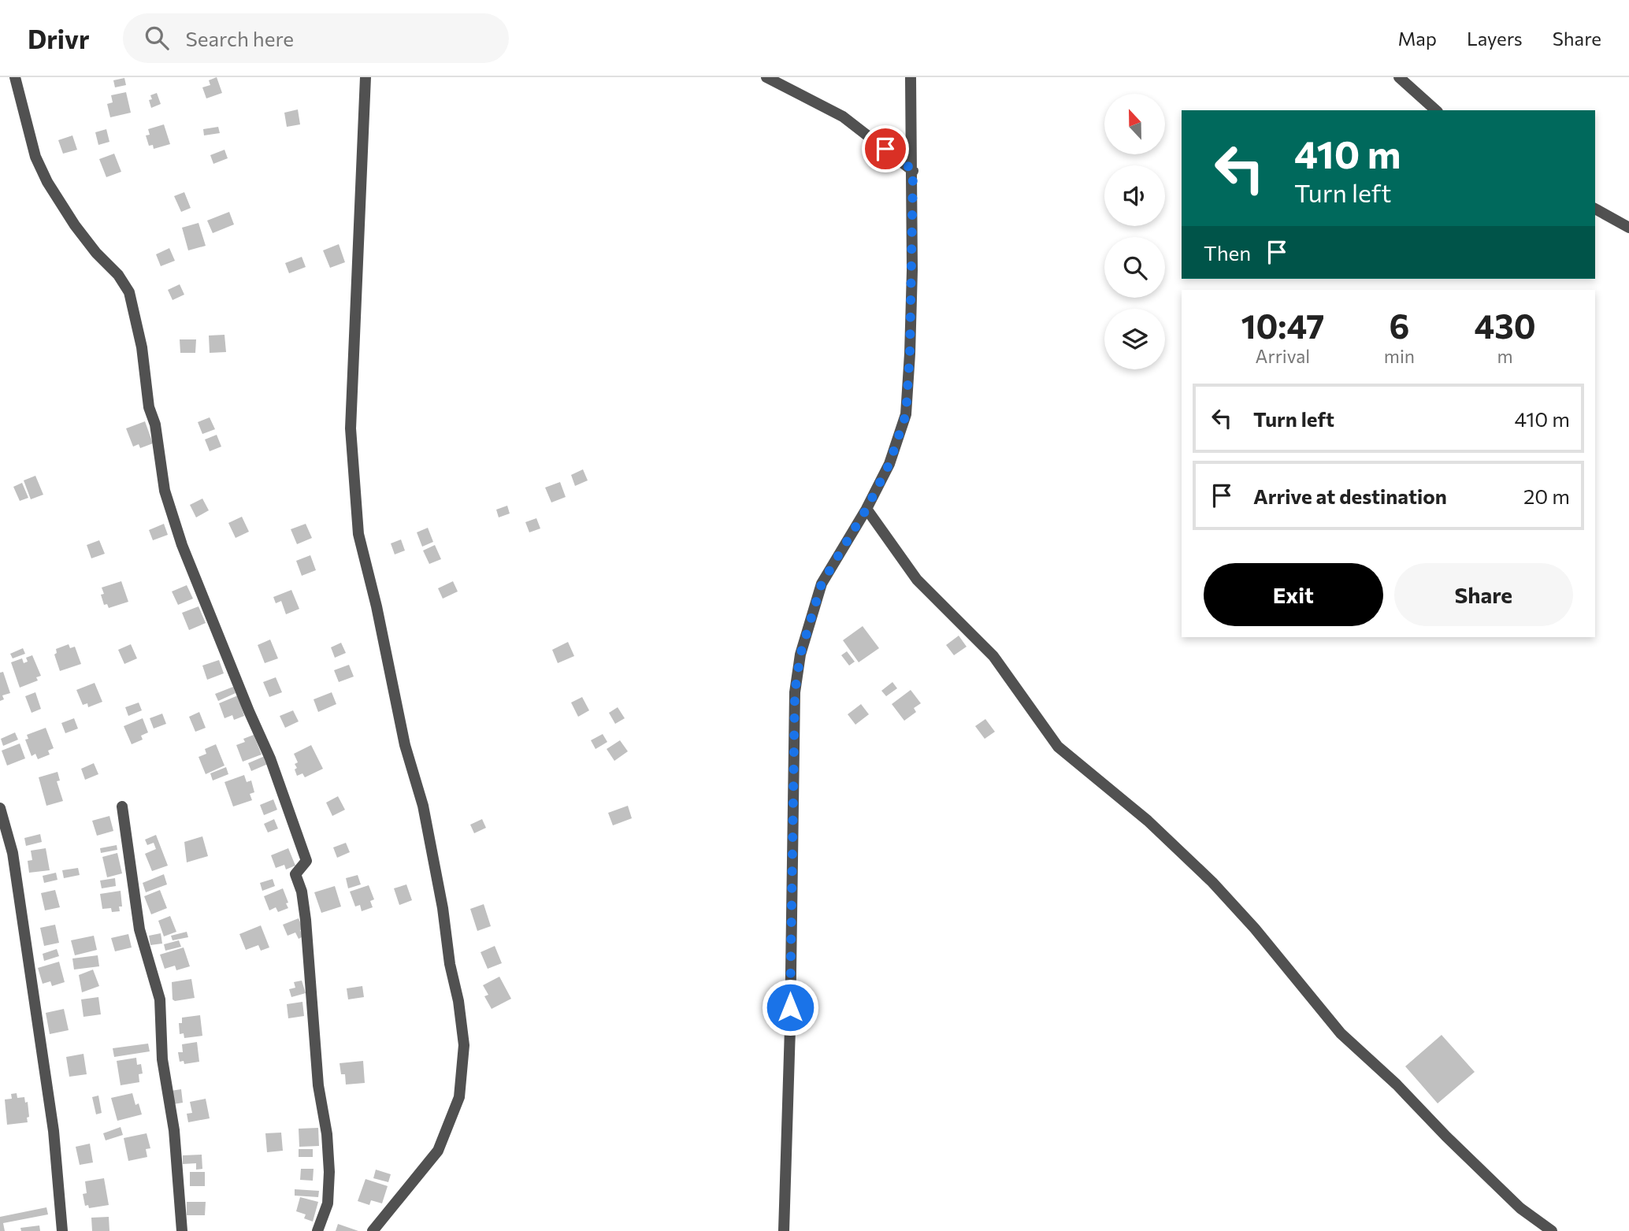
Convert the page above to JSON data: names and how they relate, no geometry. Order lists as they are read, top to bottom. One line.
{"north":"top","page":{"header":"Drivr","search":"Search here","nav":["Map","Layers","Share"],"turn":["410 m","Turn left"],"then":"Then","eta":["10:47","Arrival","6","min","430","m"],"list":[{"name":"Turn left","value":"410 m"},{"name":"Arrive at destination","value":"20 m"}],"buttons":["Exit","Share"]}}
